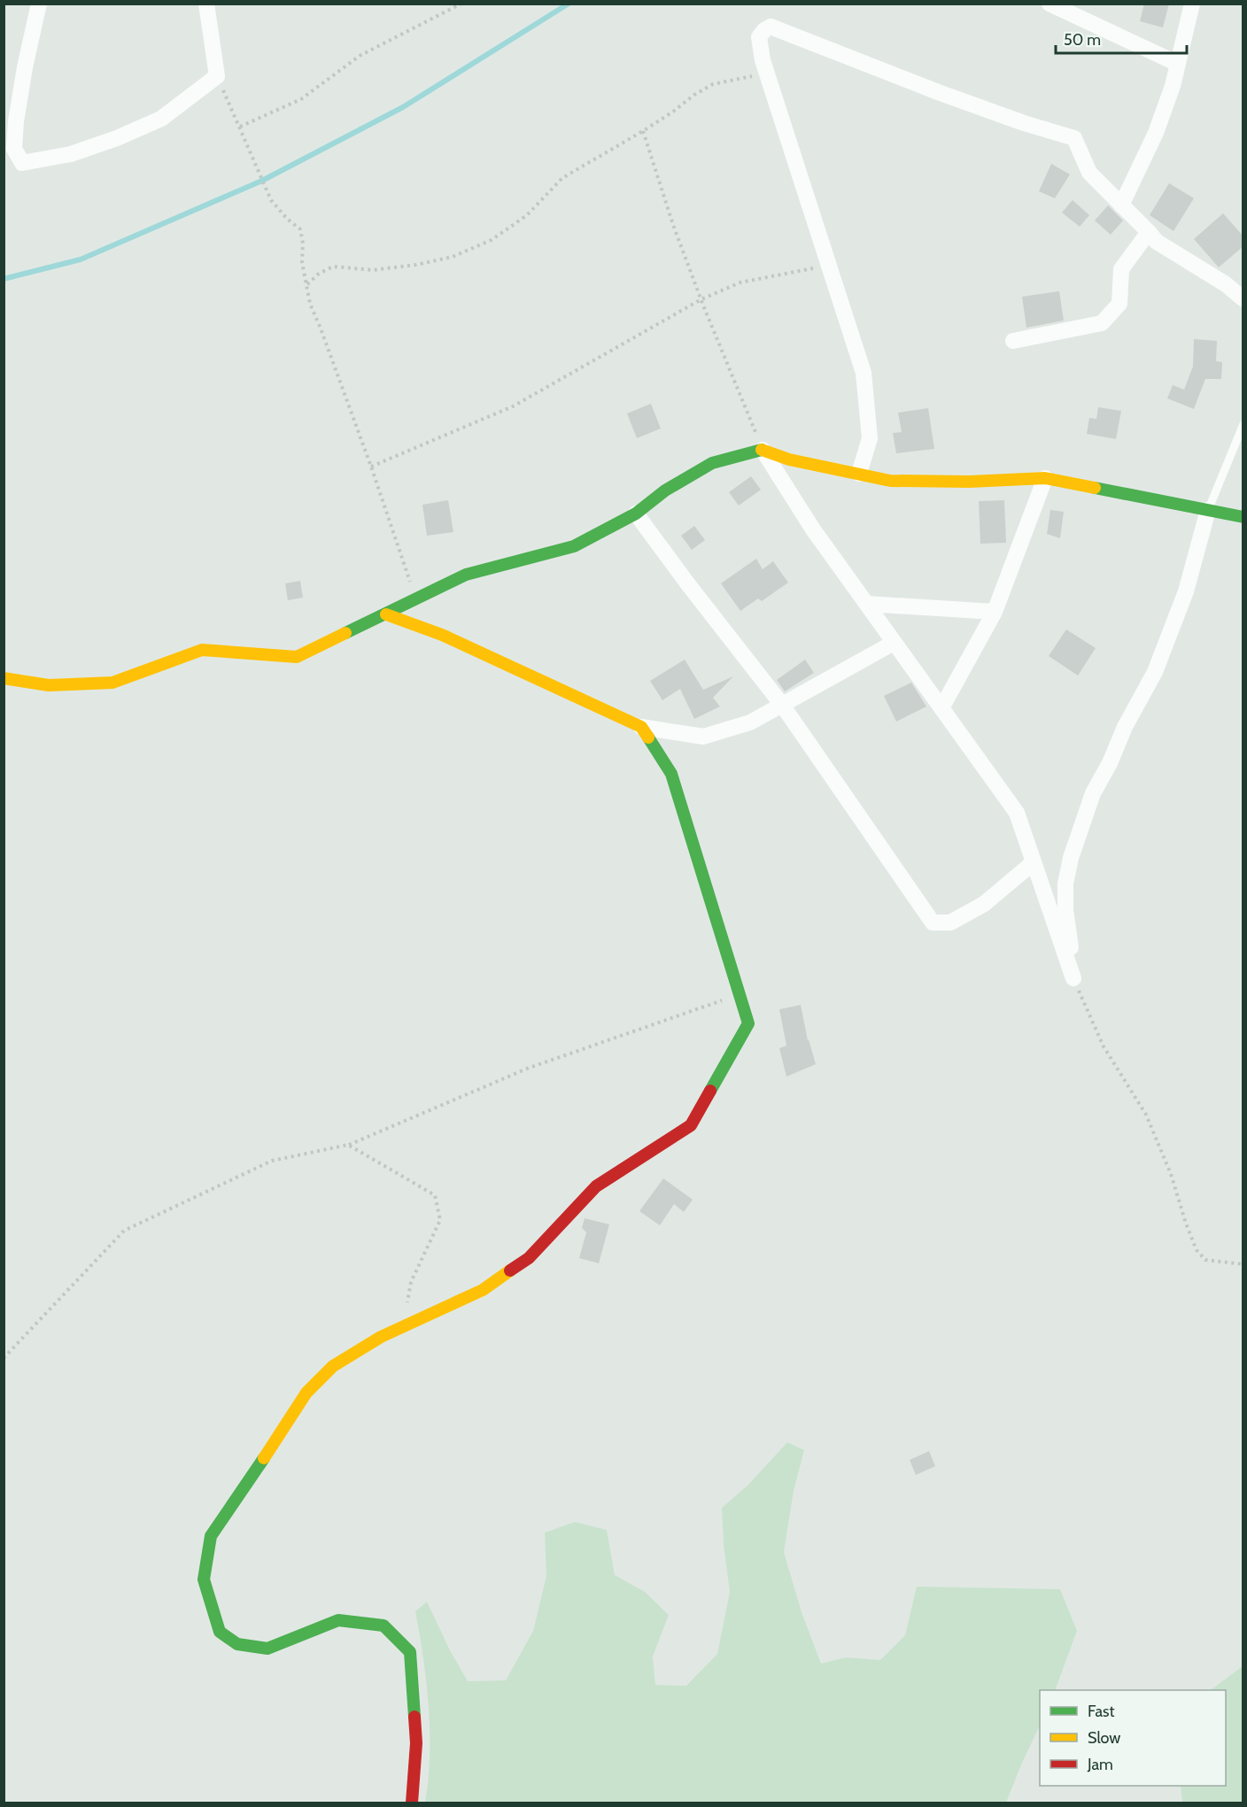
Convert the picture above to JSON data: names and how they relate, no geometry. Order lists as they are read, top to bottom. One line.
{"legend":["Fast","Slow","Jam"],"scale_bar":"50 m"}
